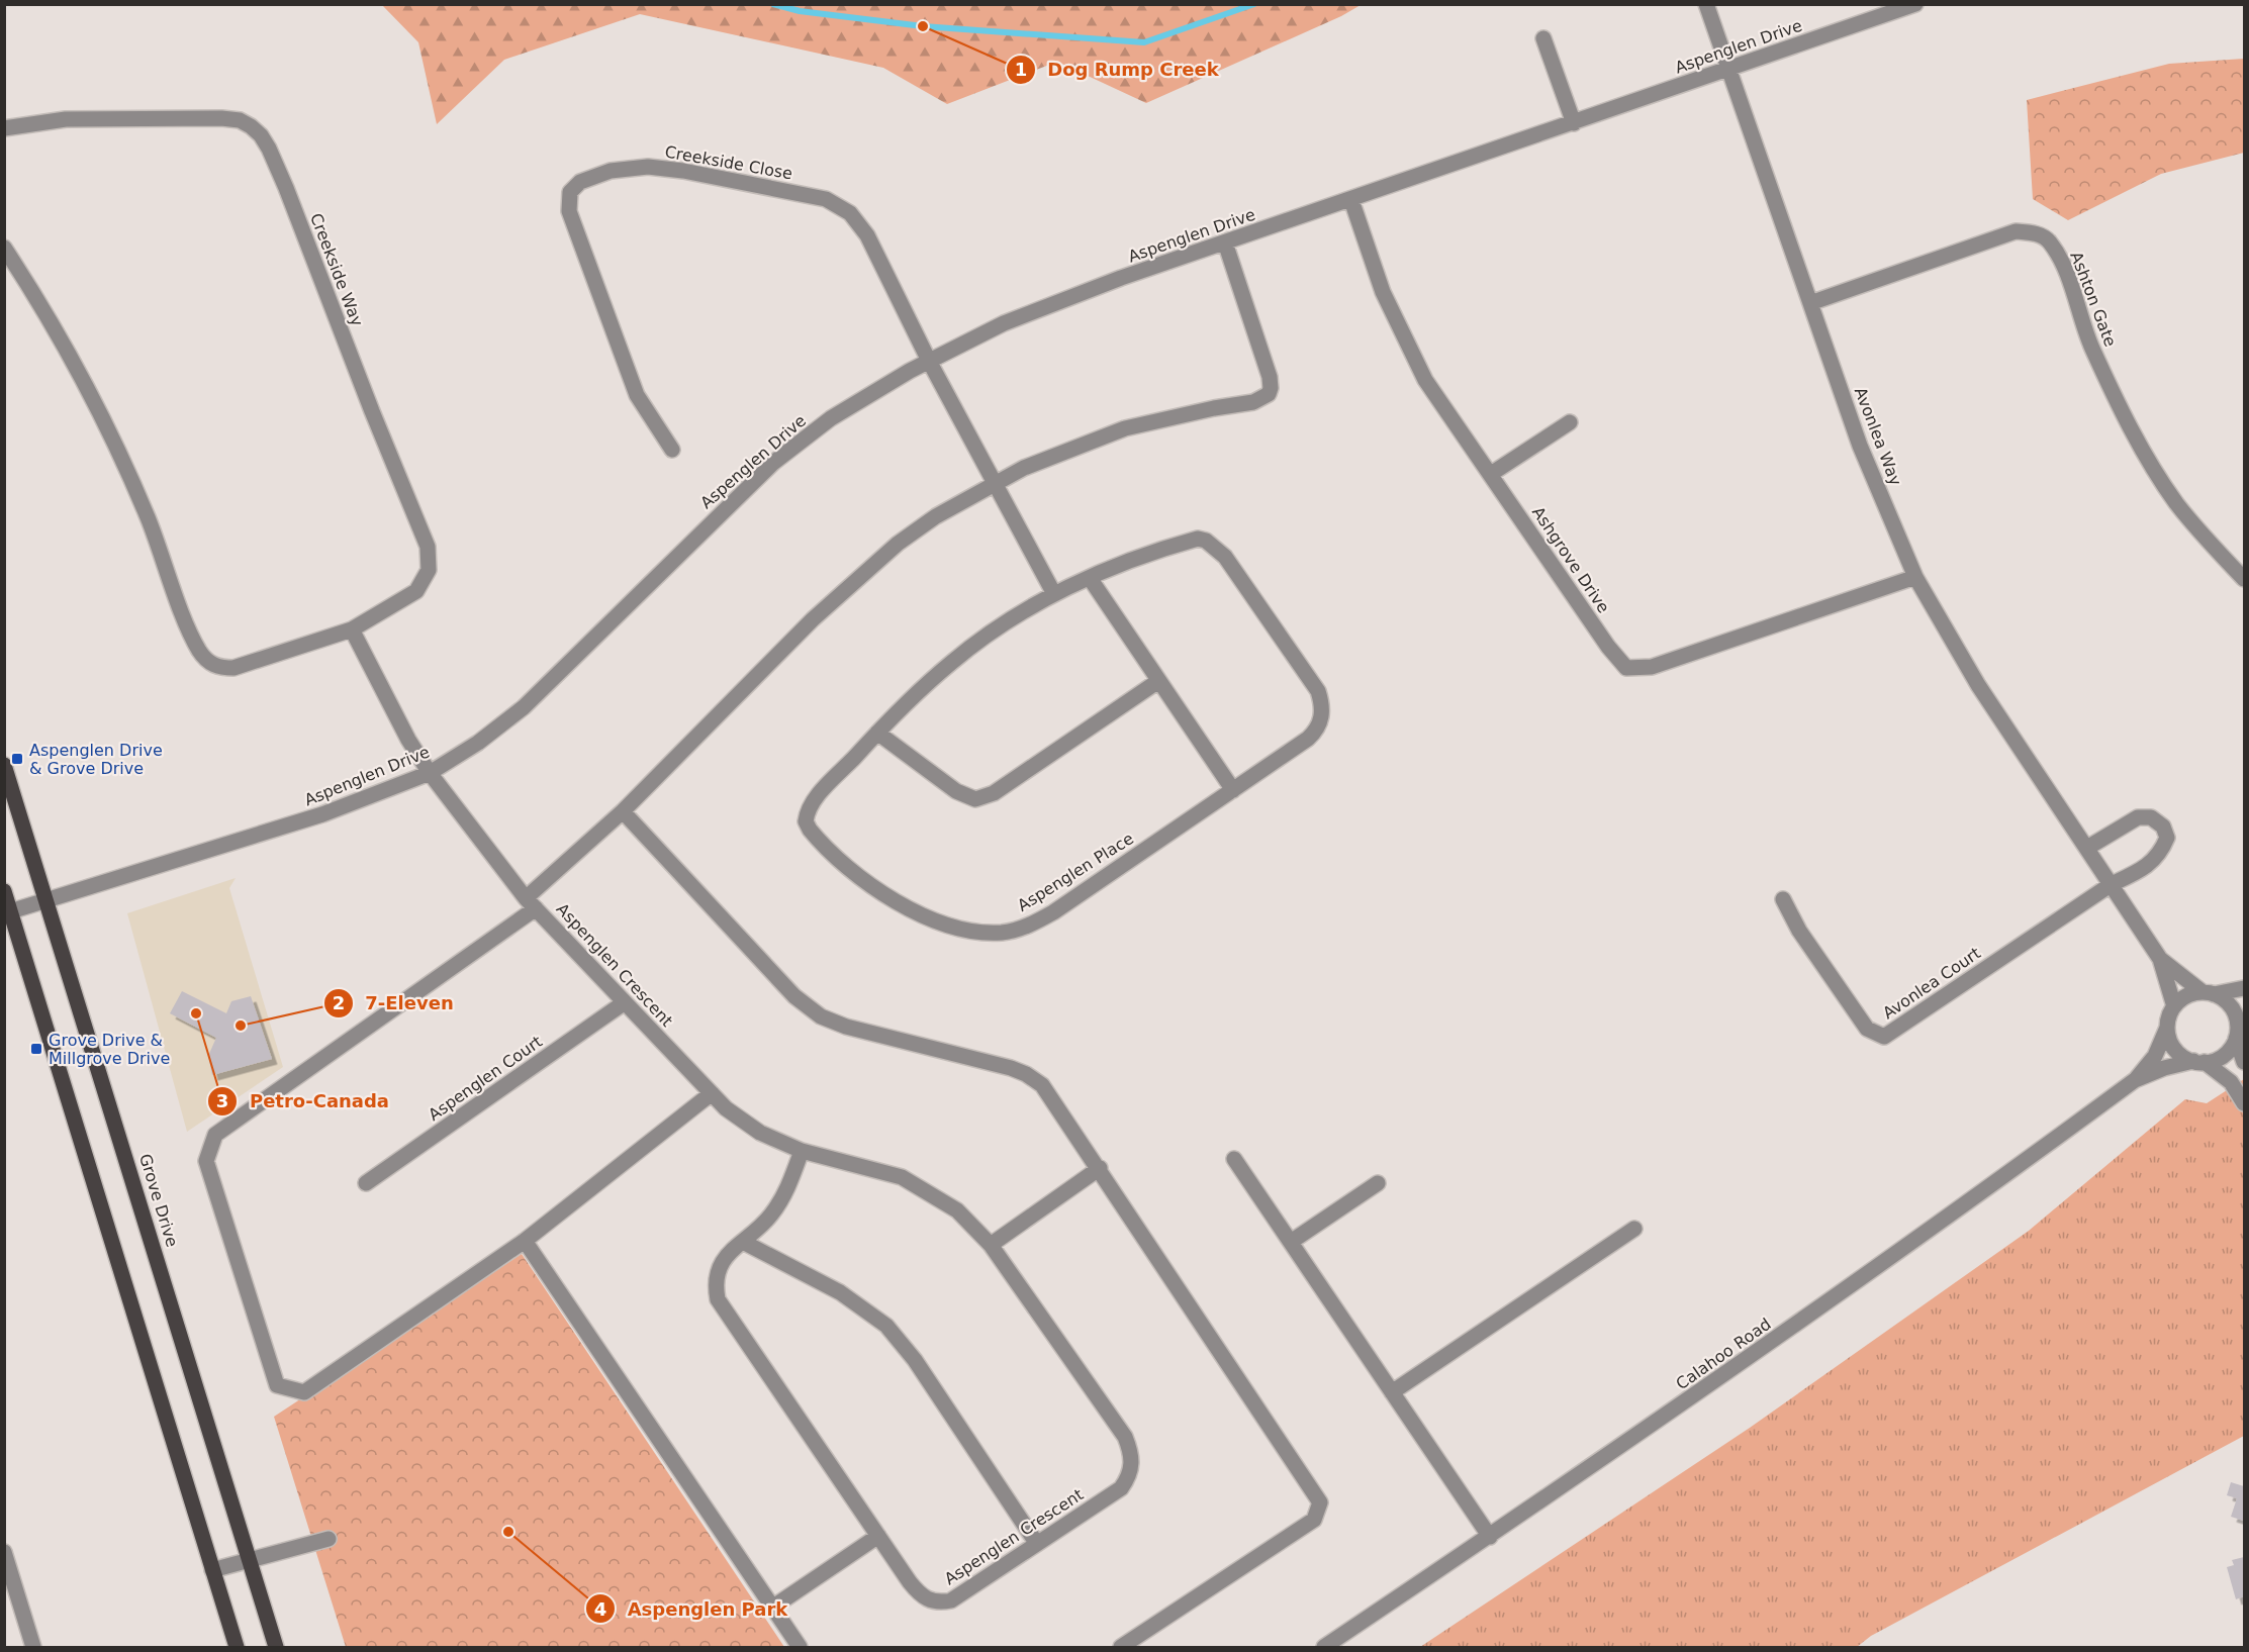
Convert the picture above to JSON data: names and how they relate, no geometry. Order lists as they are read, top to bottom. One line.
{"streets":{"main road":["Grove Drive"],"street":["Aspenglen Drive","Creekside Close","Creekside Way","Ashton Gate","Avonlea Way","Ashgrove Drive","Aspenglen Place","Aspenglen Crescent","Avonlea Court","Aspenglen Court","Calahoo Road"]},"crossings":[["Aspenglen Drive","Creekside Close"],["Aspenglen Drive","Avonlea Way"],["Aspenglen Drive","Ashgrove Drive"],["Aspenglen Drive","Aspenglen Crescent"],["Aspenglen Drive","Grove Drive"],["Ashton Gate","Avonlea Way"],["Avonlea Way","Ashgrove Drive"],["Avonlea Way","Avonlea Court"],["Avonlea Way","Calahoo Road"],["Aspenglen Crescent","Aspenglen Court"]],"places":{"other":["Dog Rump Creek","Petro-Canada","7-Eleven","Aspenglen Park"],"transit":["Aspenglen Drive & Grove Drive","Grove Drive & Millgrove Drive"]}}
